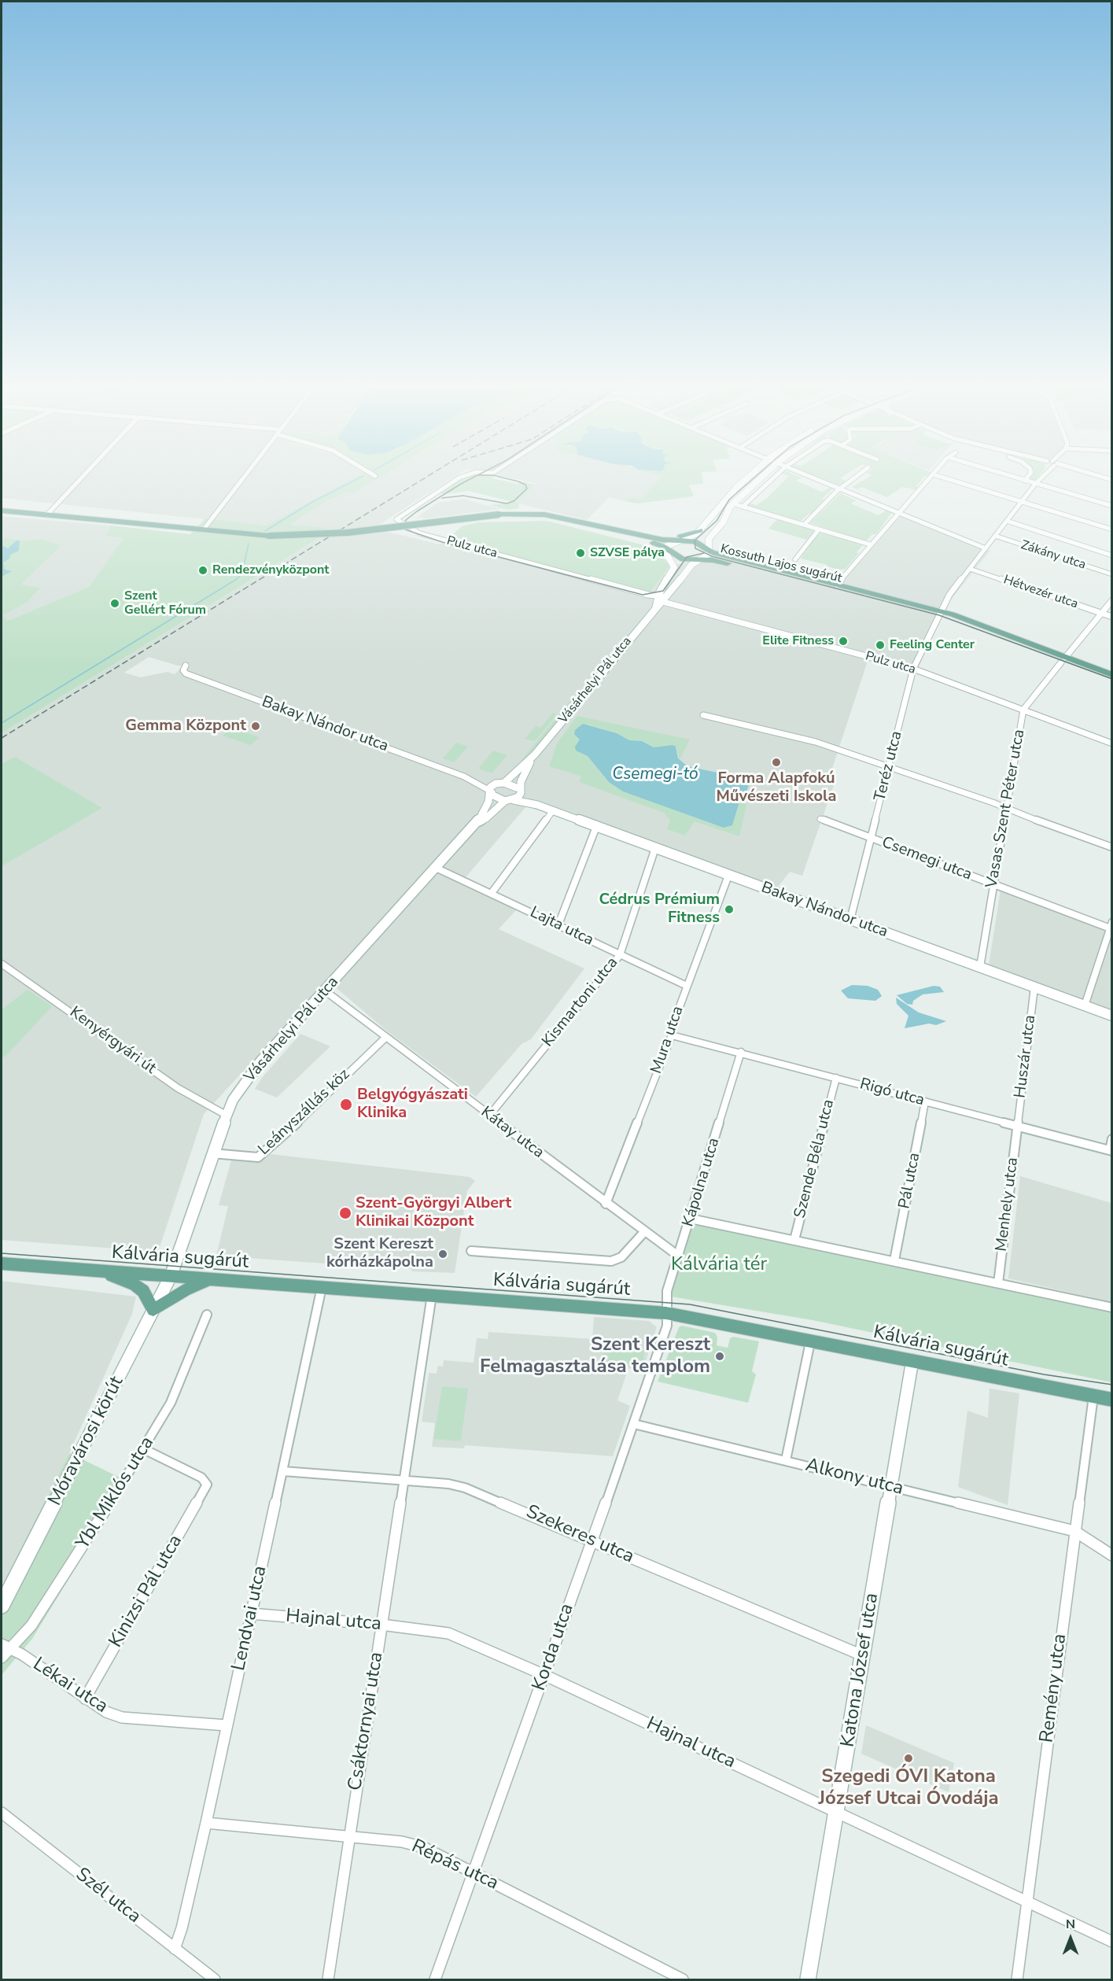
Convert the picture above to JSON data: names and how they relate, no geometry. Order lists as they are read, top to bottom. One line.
{"streets":{"main road":["Kossuth Lajos sugárút","Vásárhelyi Pál utca","Bakay Nándor utca","Kálvária sugárút","Móravárosi körút","Katona József utca"],"street":["Pulz utca","Zákány utca","Hétvezér utca","Teréz utca","Vasas Szent Péter utca","Csemegi utca","Lajta utca","Kismartoni utca","Mura utca","Kenyérgyári út","Huszár utca","Rigó utca","Leányszállás köz","Kátay utca","Szende Béla utca","Pál utca","Kápolna utca","Menhely utca","Alkony utca","Ybl Miklós utca","Szekeres utca","Kinizsi Pál utca","Lendvai utca","Hajnal utca","Korda utca","Lékai utca","Remény utca","Csáktornyai utca","Répás utca","Szél utca"]},"crossings":[["Pulz utca","Vásárhelyi Pál utca"],["Pulz utca","Teréz utca"],["Pulz utca","Vasas Szent Péter utca"],["Zákány utca","Teréz utca"],["Kossuth Lajos sugárút","Vásárhelyi Pál utca"],["Kossuth Lajos sugárút","Teréz utca"],["Kossuth Lajos sugárút","Vasas Szent Péter utca"],["Hétvezér utca","Teréz utca"],["Hétvezér utca","Vasas Szent Péter utca"],["Vásárhelyi Pál utca","Bakay Nándor utca"],["Vásárhelyi Pál utca","Lajta utca"],["Vásárhelyi Pál utca","Kenyérgyári út"],["Vásárhelyi Pál utca","Leányszállás köz"],["Vásárhelyi Pál utca","Kátay utca"],["Vásárhelyi Pál utca","Kálvária sugárút"],["Vásárhelyi Pál utca","Móravárosi körút"],["Bakay Nándor utca","Teréz utca"],["Bakay Nándor utca","Vasas Szent Péter utca"],["Bakay Nándor utca","Kismartoni utca"],["Bakay Nándor utca","Mura utca"],["Bakay Nándor utca","Huszár utca"],["Teréz utca","Csemegi utca"],["Vasas Szent Péter utca","Csemegi utca"],["Lajta utca","Kismartoni utca"],["Lajta utca","Mura utca"],["Kismartoni utca","Kátay utca"],["Mura utca","Rigó utca"],["Mura utca","Kátay utca"],["Huszár utca","Rigó utca"],["Huszár utca","Menhely utca"],["Rigó utca","Szende Béla utca"],["Rigó utca","Pál utca"],["Rigó utca","Kápolna utca"],["Rigó utca","Menhely utca"],["Leányszállás köz","Kátay utca"],["Kátay utca","Kápolna utca"],["Kátay utca","Kálvária sugárút"],["Kápolna utca","Kálvária sugárút"],["Kápolna utca","Korda utca"],["Kálvária sugárút","Móravárosi körút"],["Kálvária sugárút","Lendvai utca"],["Kálvária sugárút","Korda utca"],["Kálvária sugárút","Katona József utca"],["Kálvária sugárút","Remény utca"],["Kálvária sugárút","Csáktornyai utca"],["Alkony utca","Korda utca"],["Alkony utca","Katona József utca"],["Alkony utca","Remény utca"],["Ybl Miklós utca","Kinizsi Pál utca"],["Ybl Miklós utca","Lékai utca"],["Szekeres utca","Lendvai utca"],["Szekeres utca","Korda utca"],["Szekeres utca","Katona József utca"],["Szekeres utca","Csáktornyai utca"],["Kinizsi Pál utca","Lékai utca"],["Lendvai utca","Hajnal utca"],["Lendvai utca","Lékai utca"],["Lendvai utca","Répás utca"],["Lendvai utca","Szél utca"],["Hajnal utca","Korda utca"],["Hajnal utca","Katona József utca"],["Hajnal utca","Remény utca"],["Hajnal utca","Csáktornyai utca"],["Korda utca","Répás utca"],["Csáktornyai utca","Répás utca"]],"water":["Csemegi-tó"],"parks":["Kálvária tér"],"places":["SZVSE pálya","Rendezvényközpont","Szent Gellért Fórum","Elite Fitness","Feeling Center","Gemma Központ","Forma Alapfokú Művészeti Iskola","Cédrus Prémium Fitness","Belgyógyászati Klinika","Szent-Györgyi Albert Klinikai Központ","Szent Kereszt kórházkápolna","Szent Kereszt Felmagasztalása templom","Szegedi ÓVI Katona József Utcai Óvodája"],"north":"top"}
